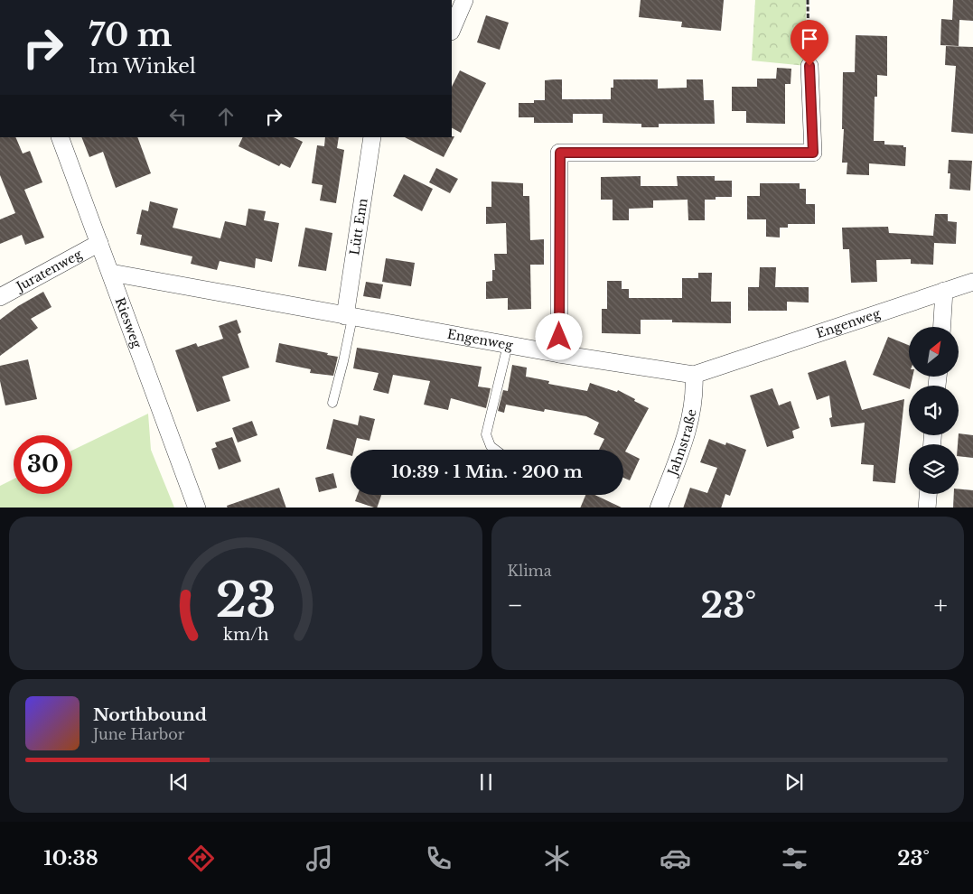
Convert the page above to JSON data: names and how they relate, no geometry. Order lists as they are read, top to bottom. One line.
{"streets":{"street":["Lütt Enn","Juratenweg","Riesweg","Engenweg","Jahnstraße"]},"crossings":[["Lütt Enn","Engenweg"],["Juratenweg","Riesweg"],["Riesweg","Engenweg"],["Engenweg","Jahnstraße"]],"north":"top right","page":{"turn":["70 m","Im Winkel"],"limit":"30","trip":"10:39 · 1 Min. · 200 m","tile":"Klima","heat":["−","23°","+"],"song":["Northbound","June Harbor"],"tabs":["10:38","23°"],"gauge":["23","km/h"]}}
